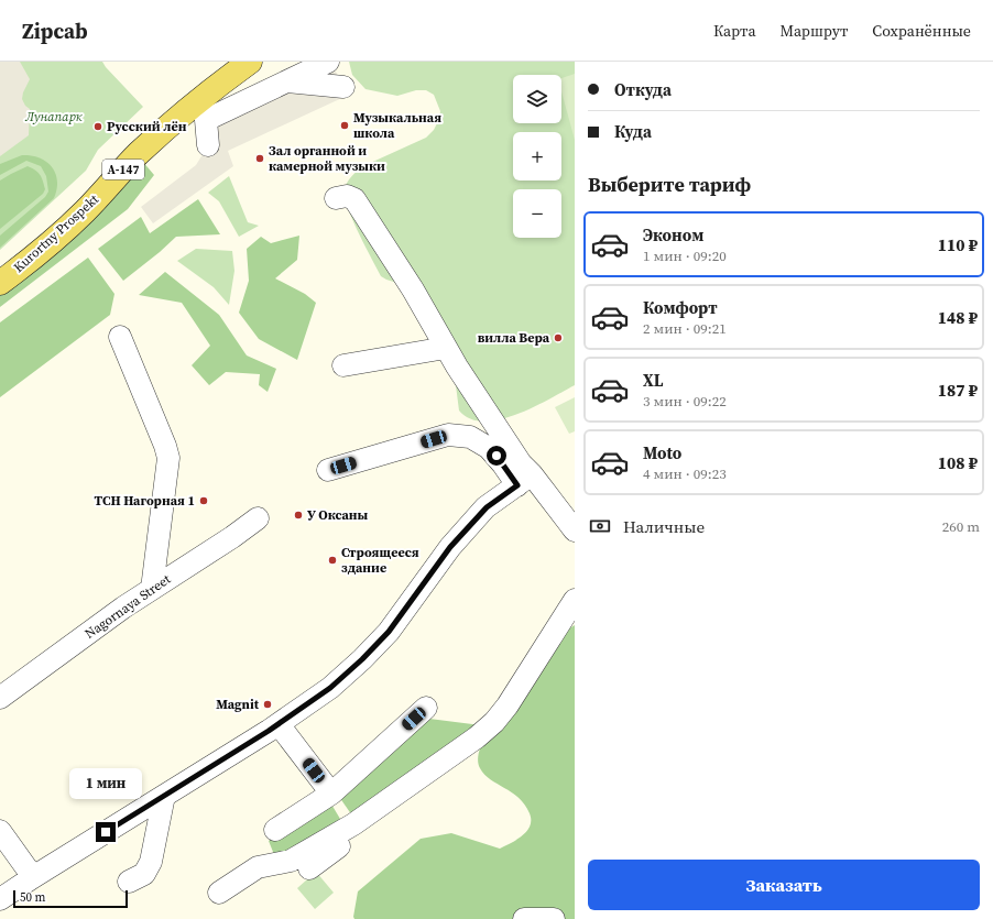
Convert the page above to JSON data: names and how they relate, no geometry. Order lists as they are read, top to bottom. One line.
{"streets":{"main road":["А-147","Kurortny Prospekt"],"street":["Nagornaya Street"]},"parks":["Лунапарк"],"places":["Музыкальная школа","Русский лён","Зал органной и камерной музыки","вилла Вера","ТСН Нагорная 1","У Оксаны","Строящееся здание","Magnit"],"scale_bar":"50 m","page":{"header":"Zipcab","nav":["Карта","Маршрут","Сохранённые"],"banner":["Откуда","Куда"],"map_buttons":["+","−"],"heading":"Выберите тариф","list":[{"name":"Эконом","note":"1 мин · 09:20","value":"110 ₽"},{"name":"Комфорт","note":"2 мин · 09:21","value":"148 ₽"},{"name":"XL","note":"3 мин · 09:22","value":"187 ₽"},{"name":"Moto","note":"4 мин · 09:23","value":"108 ₽"}],"pay":["Наличные","260 m"],"bubble":"1 мин","buttons":"Заказать","scale":"50 m"}}
